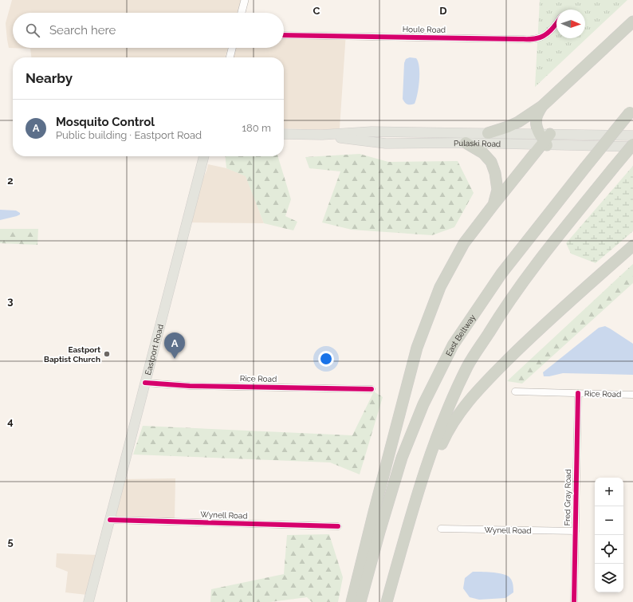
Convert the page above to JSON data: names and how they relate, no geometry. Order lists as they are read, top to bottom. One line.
{"streets":{"highway":["East Beltway"],"main road":["Pulaski Road","Eastport Road"],"street":["Houle Road","Rice Road","Fred Gray Road","Wynell Road"]},"crossings":[["Eastport Road","Rice Road"],["Eastport Road","Wynell Road"],["Rice Road","Fred Gray Road"],["Fred Gray Road","Wynell Road"]],"places":["Eastport Baptist Church"],"north":"right","page":{"search":"Search here","heading":"Nearby","list":[{"mark":"A","name":"Mosquito Control","note":"Public building · Eastport Road","value":"180 m"}],"pins":"A","map_buttons":["+","−"]},"grid":{"columns":["C","D"],"rows":["2","3","4","5"]}}
